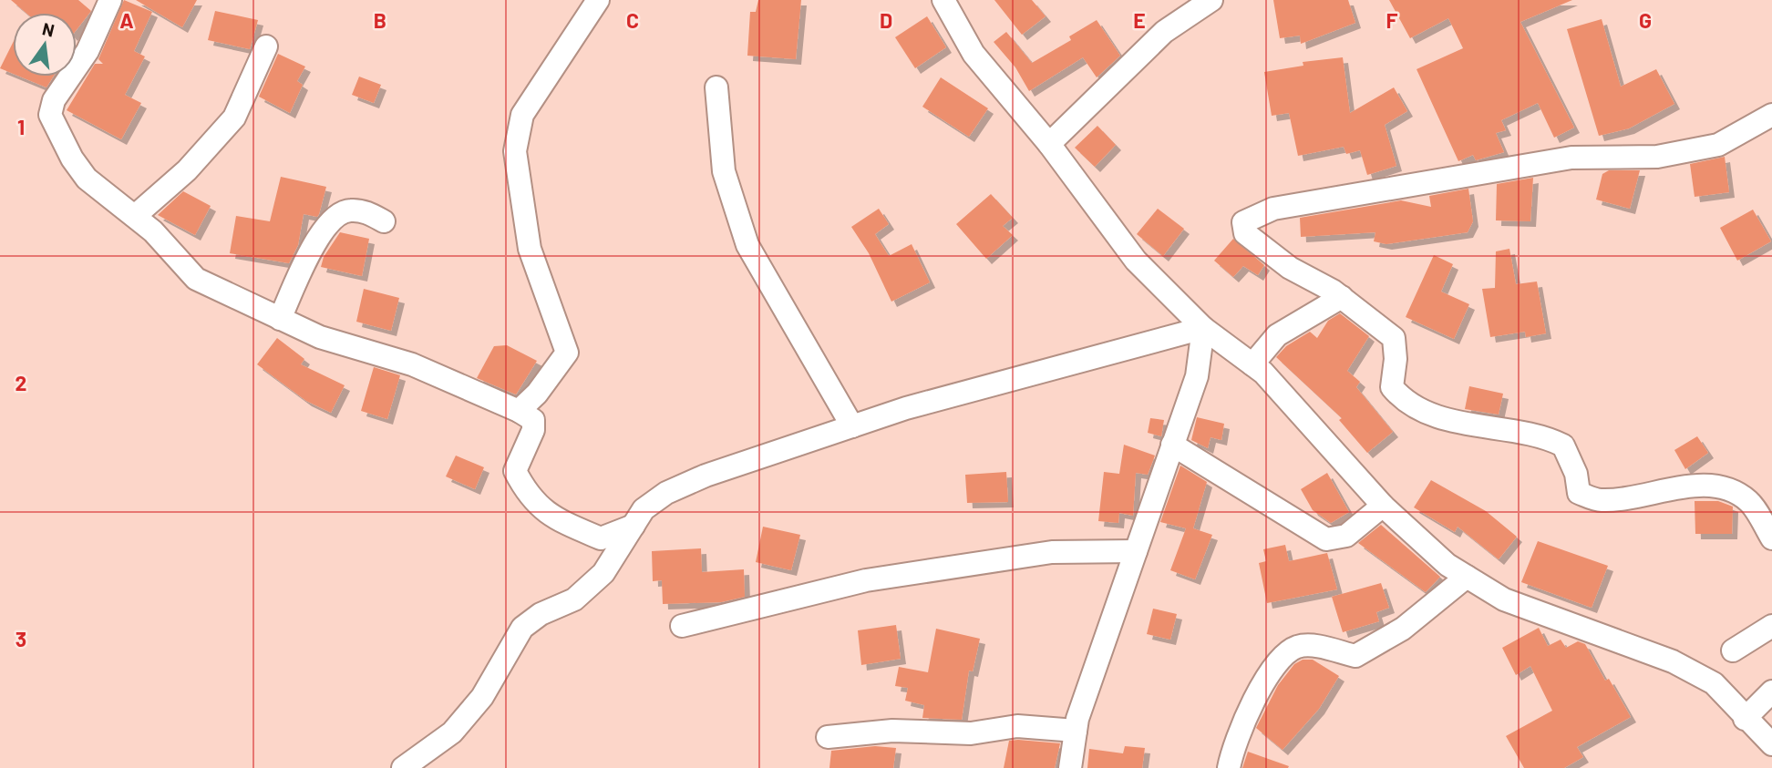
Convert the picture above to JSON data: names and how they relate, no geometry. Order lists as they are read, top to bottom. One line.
{"north":"top","grid":{"columns":["A","B","C","D","E","F","G"],"rows":["1","2","3"]}}
